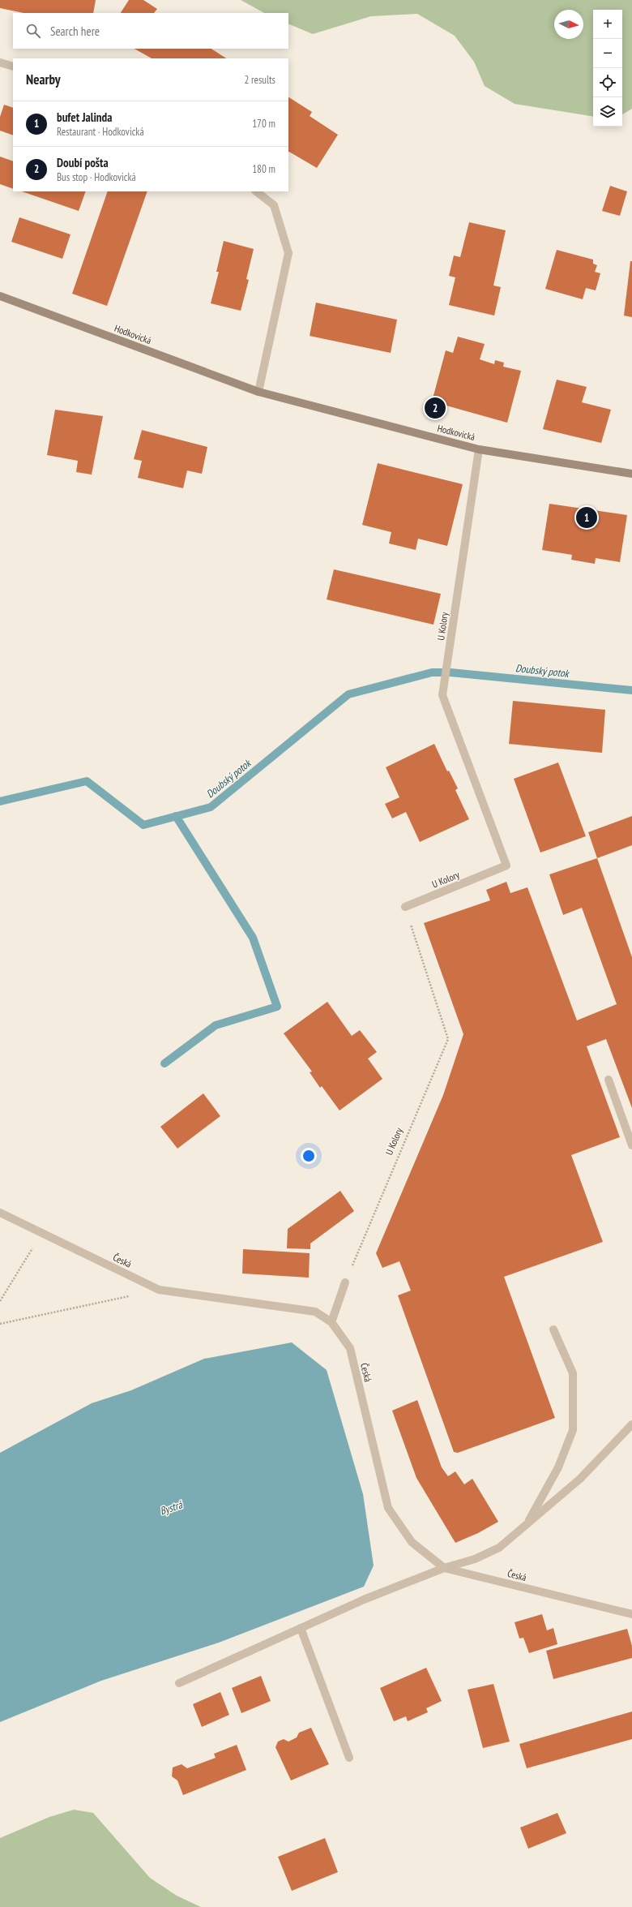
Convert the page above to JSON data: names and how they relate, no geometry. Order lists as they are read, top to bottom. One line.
{"streets":{"street":["Hodkovická","U Kolory","Česká"]},"crossings":[["Hodkovická","U Kolory"]],"water":["Doubský potok","Bystrá"],"north":"right","page":{"map_buttons":["+","−"],"search":"Search here","heading":["Nearby","2 results"],"list":[{"mark":"1","name":"bufet Jalinda","note":"Restaurant · Hodkovická","value":"170 m"},{"mark":"2","name":"Doubí pošta","note":"Bus stop · Hodkovická","value":"180 m"}],"pins":["2","1"]}}
